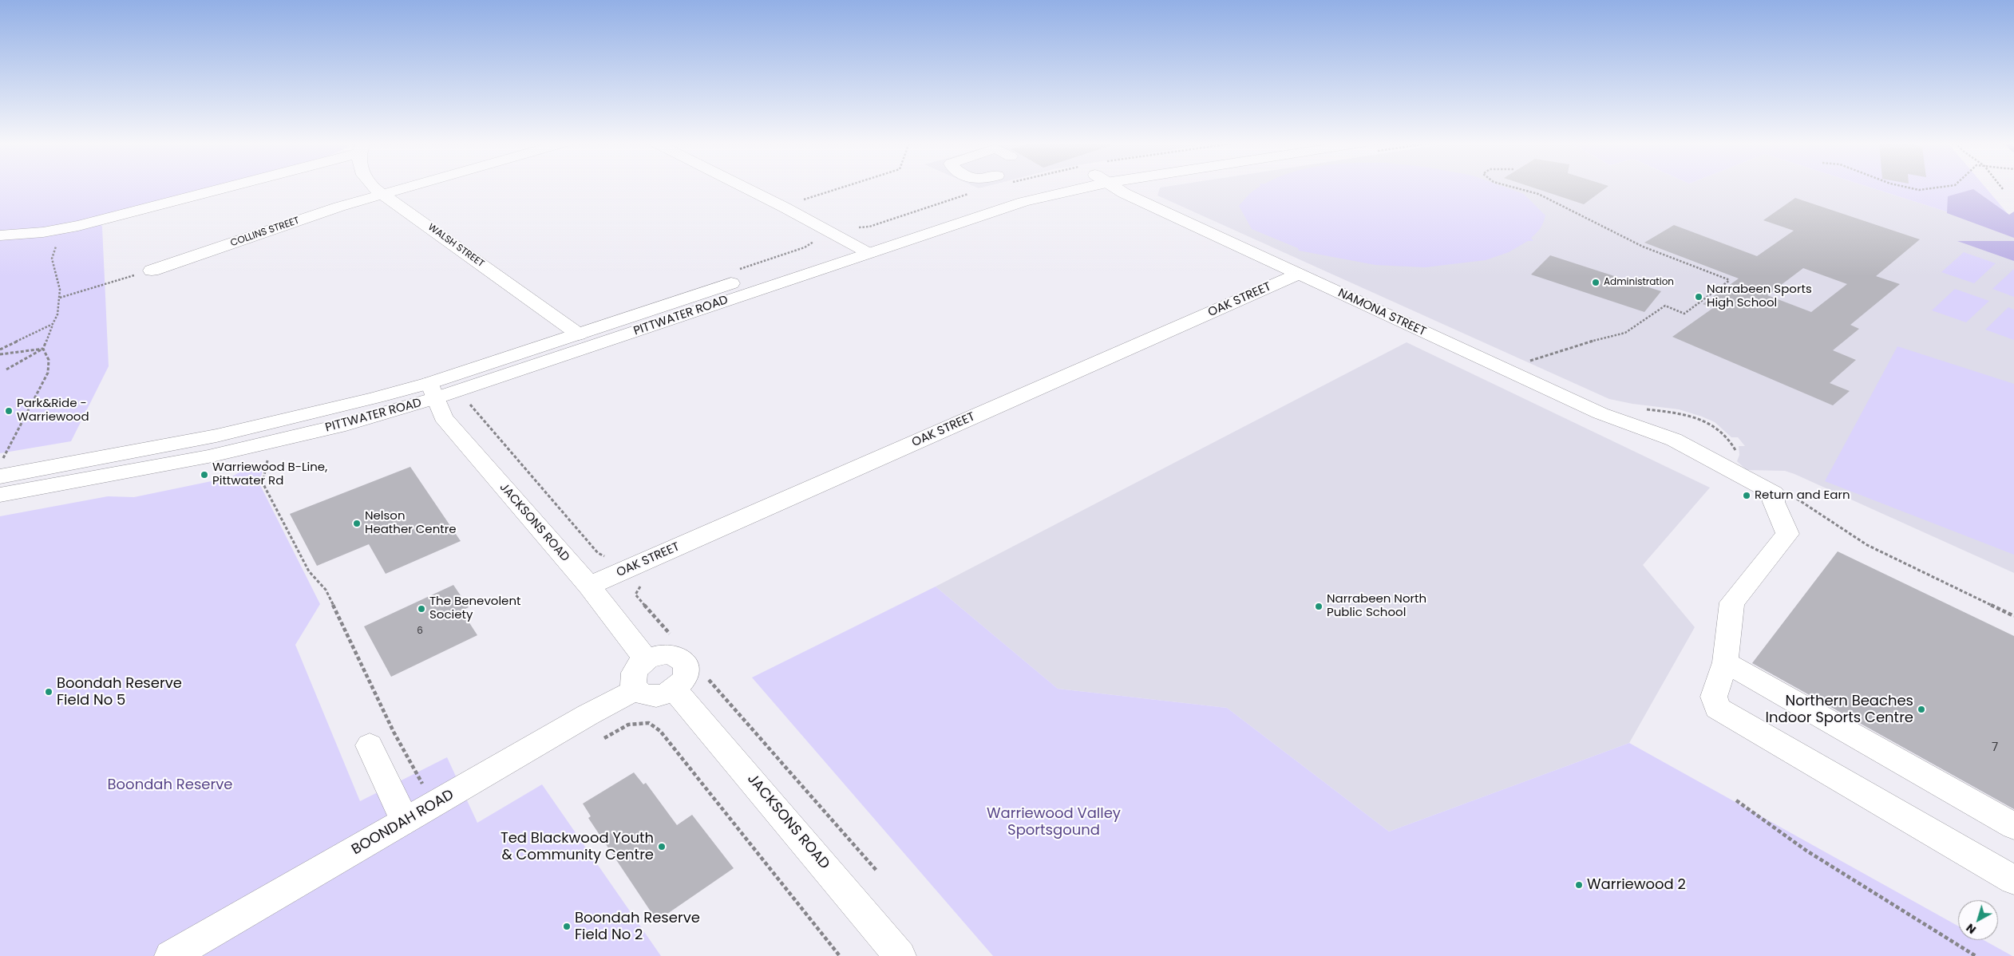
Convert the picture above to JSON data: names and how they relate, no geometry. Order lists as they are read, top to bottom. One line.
{"streets":{"main road":["COLLINS STREET","WALSH STREET","OAK STREET","NAMONA STREET","PITTWATER ROAD","JACKSONS ROAD","BOONDAH ROAD"]},"crossings":[["COLLINS STREET","WALSH STREET"],["WALSH STREET","PITTWATER ROAD"],["OAK STREET","NAMONA STREET"],["OAK STREET","JACKSONS ROAD"],["PITTWATER ROAD","JACKSONS ROAD"],["JACKSONS ROAD","BOONDAH ROAD"]],"parks":["Boondah Reserve","Warriewood Valley Sportsgound"],"places":["Administration","Narrabeen Sports High School","Park&Ride - Warriewood","Warriewood B-Line, Pittwater Rd","Return and Earn","Nelson Heather Centre","Narrabeen North Public School","The Benevolent Society","Boondah Reserve Field No 5","Northern Beaches Indoor Sports Centre","Ted Blackwood Youth & Community Centre","Warriewood 2","Boondah Reserve Field No 2"],"house_numbers":["6","7"],"north":"bottom left"}
